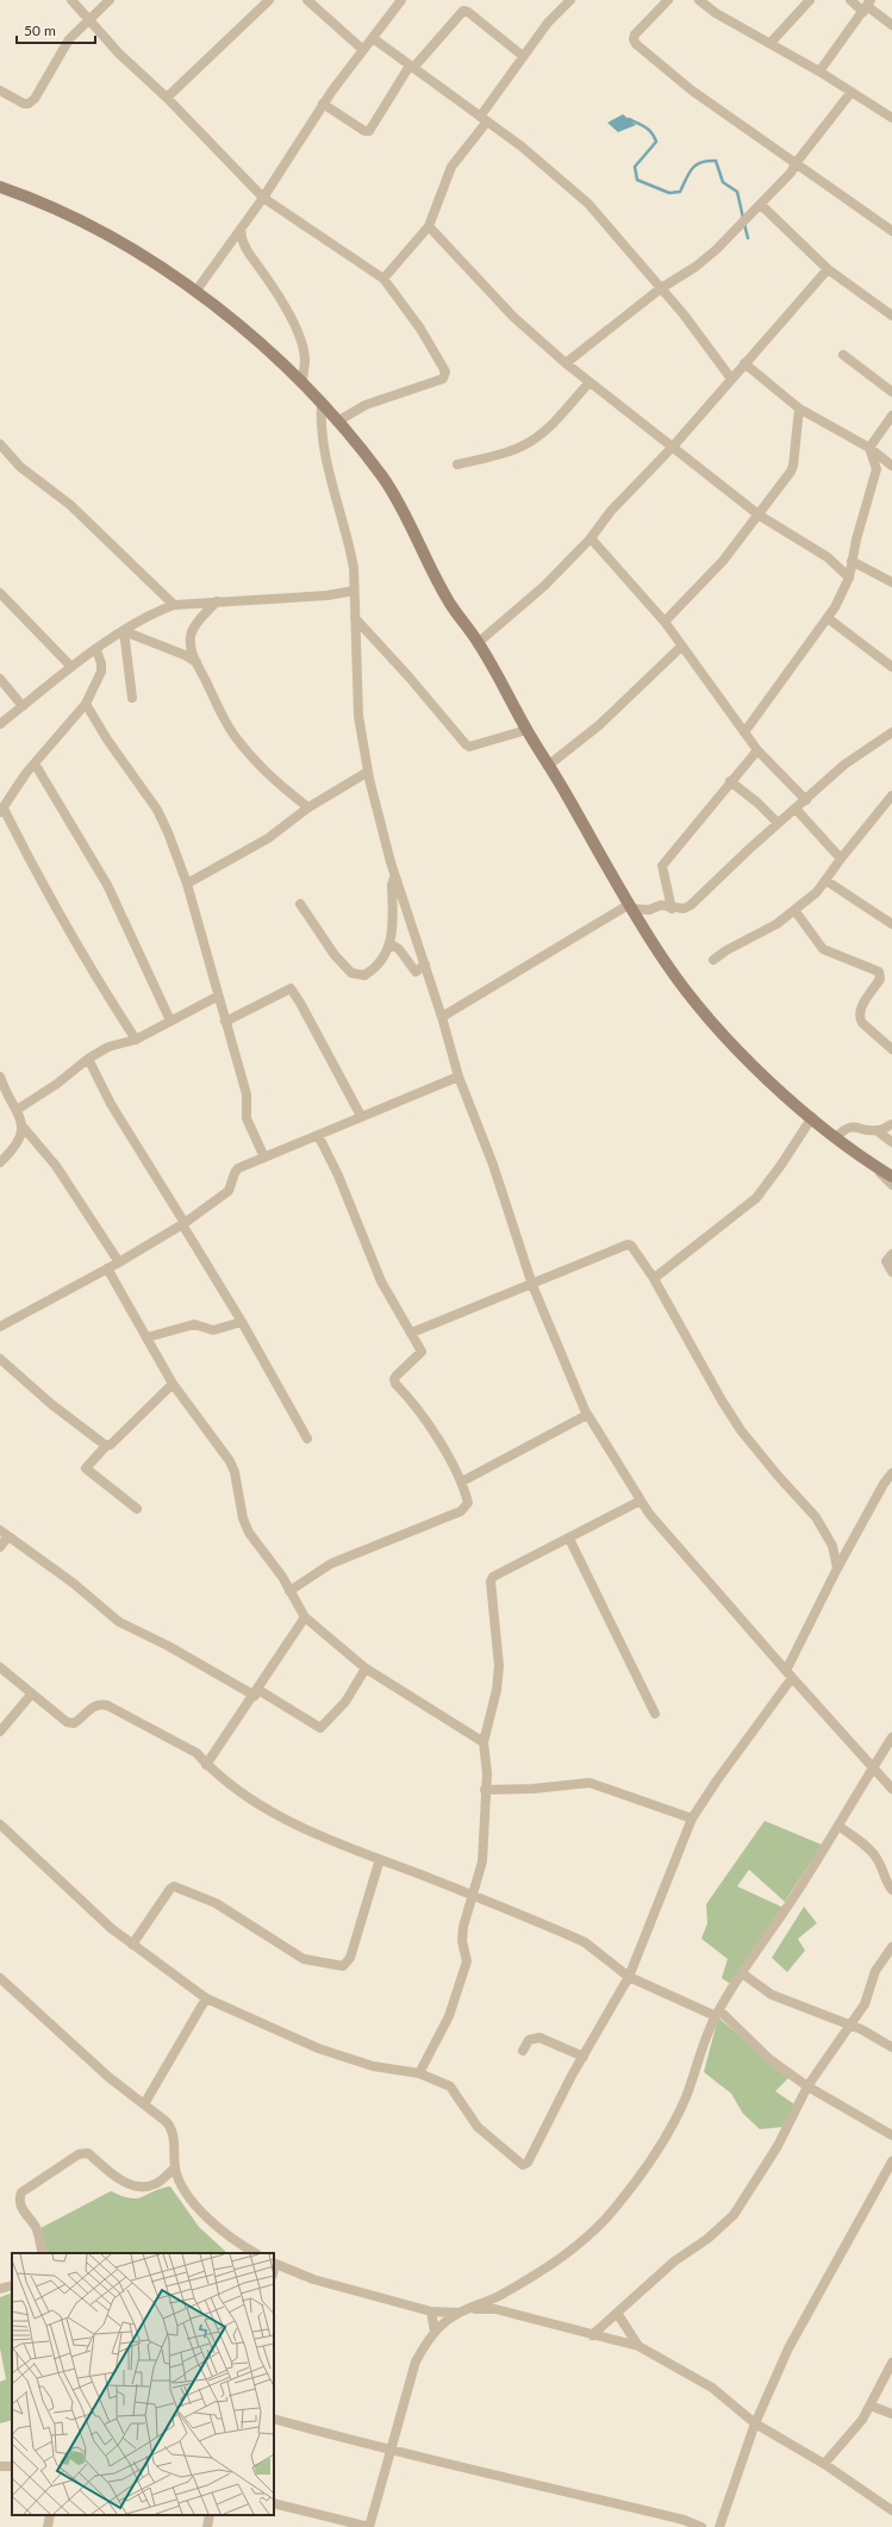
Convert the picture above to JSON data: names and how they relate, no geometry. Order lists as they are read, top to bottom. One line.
{"scale_bar":"50 m"}
